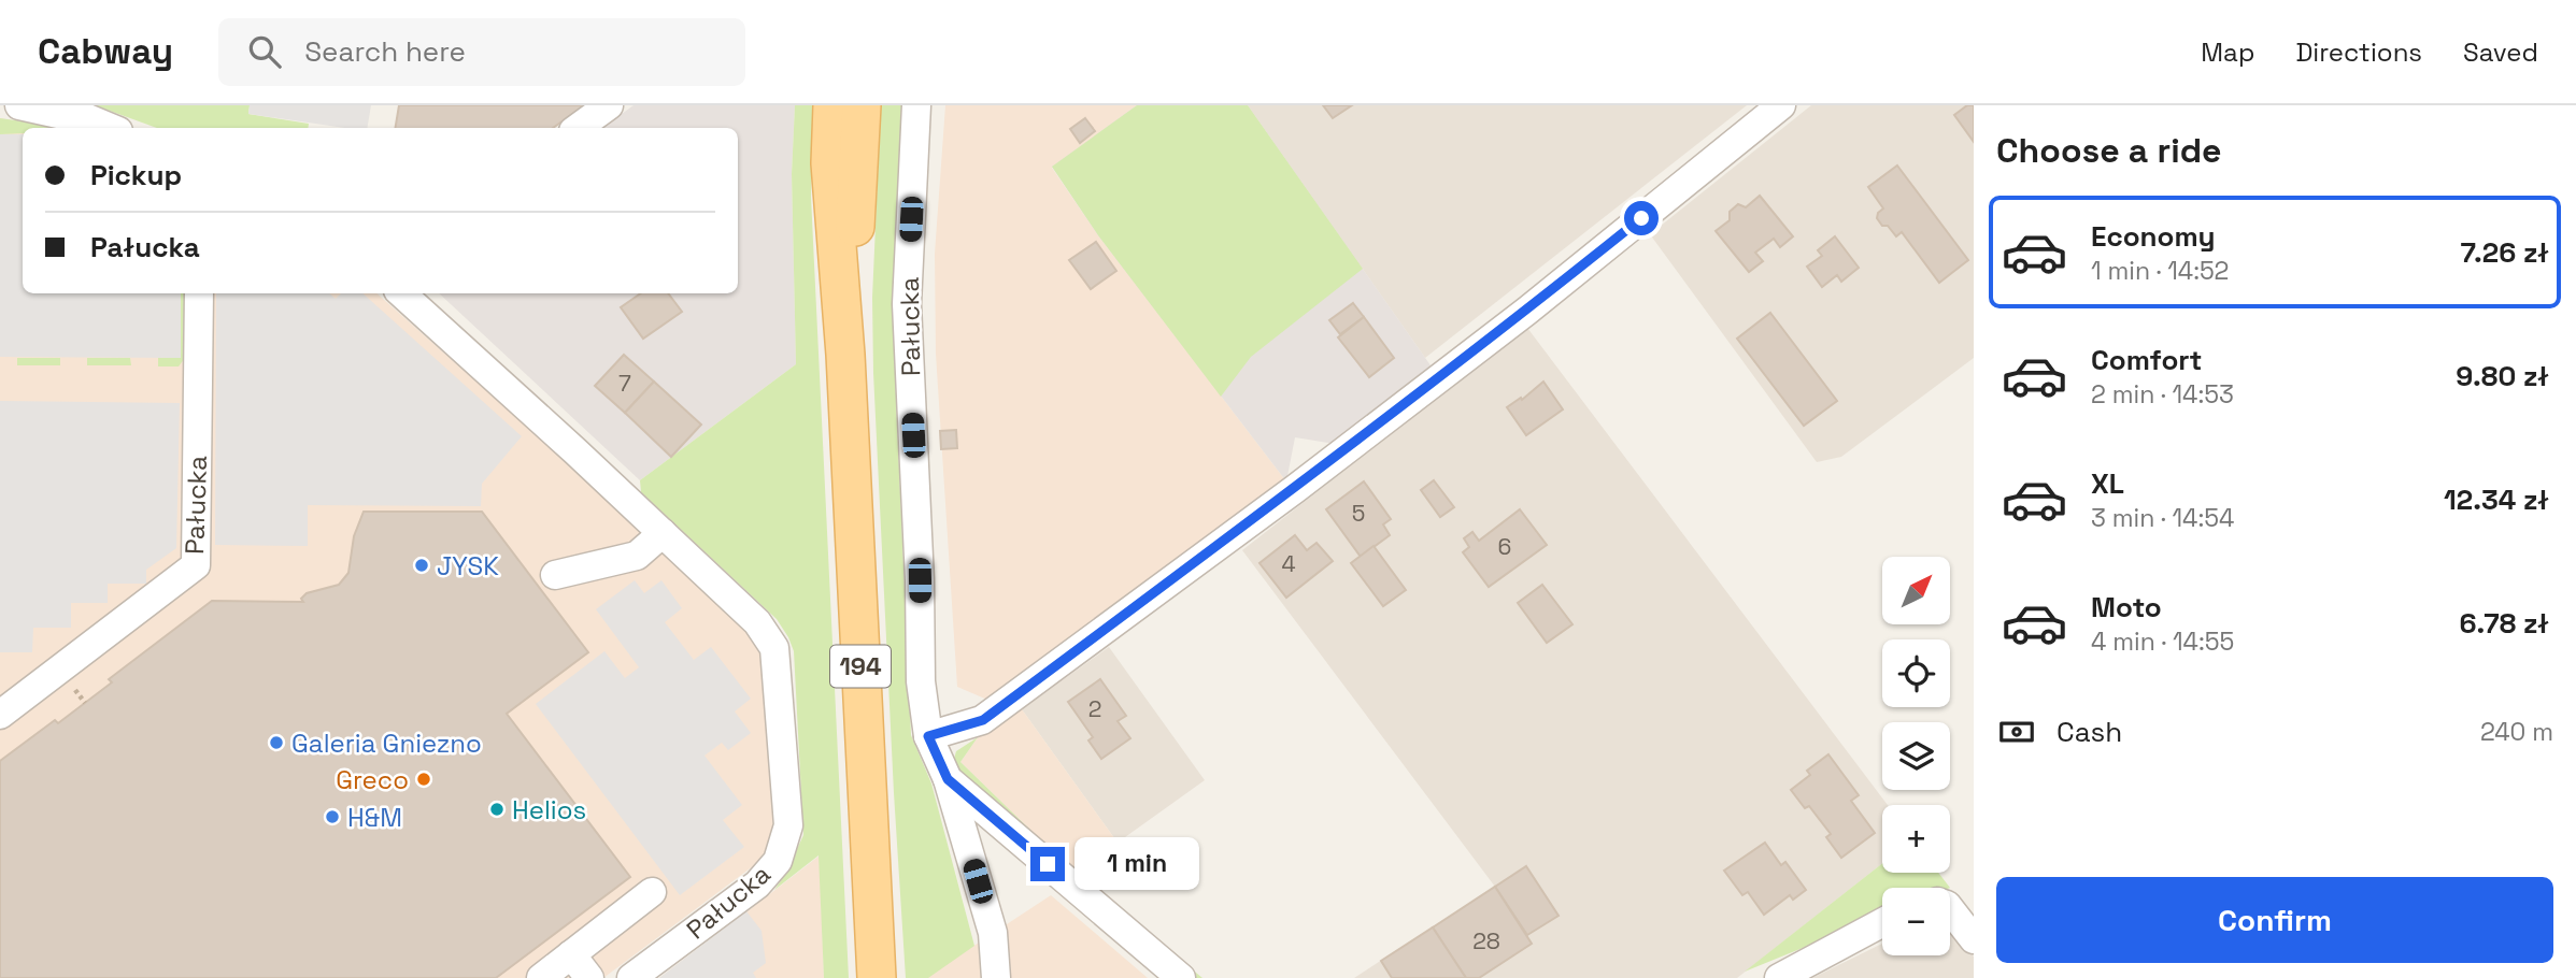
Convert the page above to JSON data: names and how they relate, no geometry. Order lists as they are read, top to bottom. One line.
{"streets":{"main road":["194"],"street":["Pałucka"]},"places":["JYSK","Galeria Gniezno","Greco","Helios","H&M"],"house_numbers":["7","5","6","4","2","28"],"north":"top right","page":{"header":"Cabway","search":"Search here","nav":["Map","Directions","Saved"],"heading":"Choose a ride","banner":["Pickup","Pałucka"],"list":[{"name":"Economy","note":"1 min · 14:52","value":"7.26 zł"},{"name":"Comfort","note":"2 min · 14:53","value":"9.80 zł"},{"name":"XL","note":"3 min · 14:54","value":"12.34 zł"},{"name":"Moto","note":"4 min · 14:55","value":"6.78 zł"}],"map_buttons":["+","−"],"pay":["Cash","240 m"],"bubble":"1 min","buttons":"Confirm"}}
